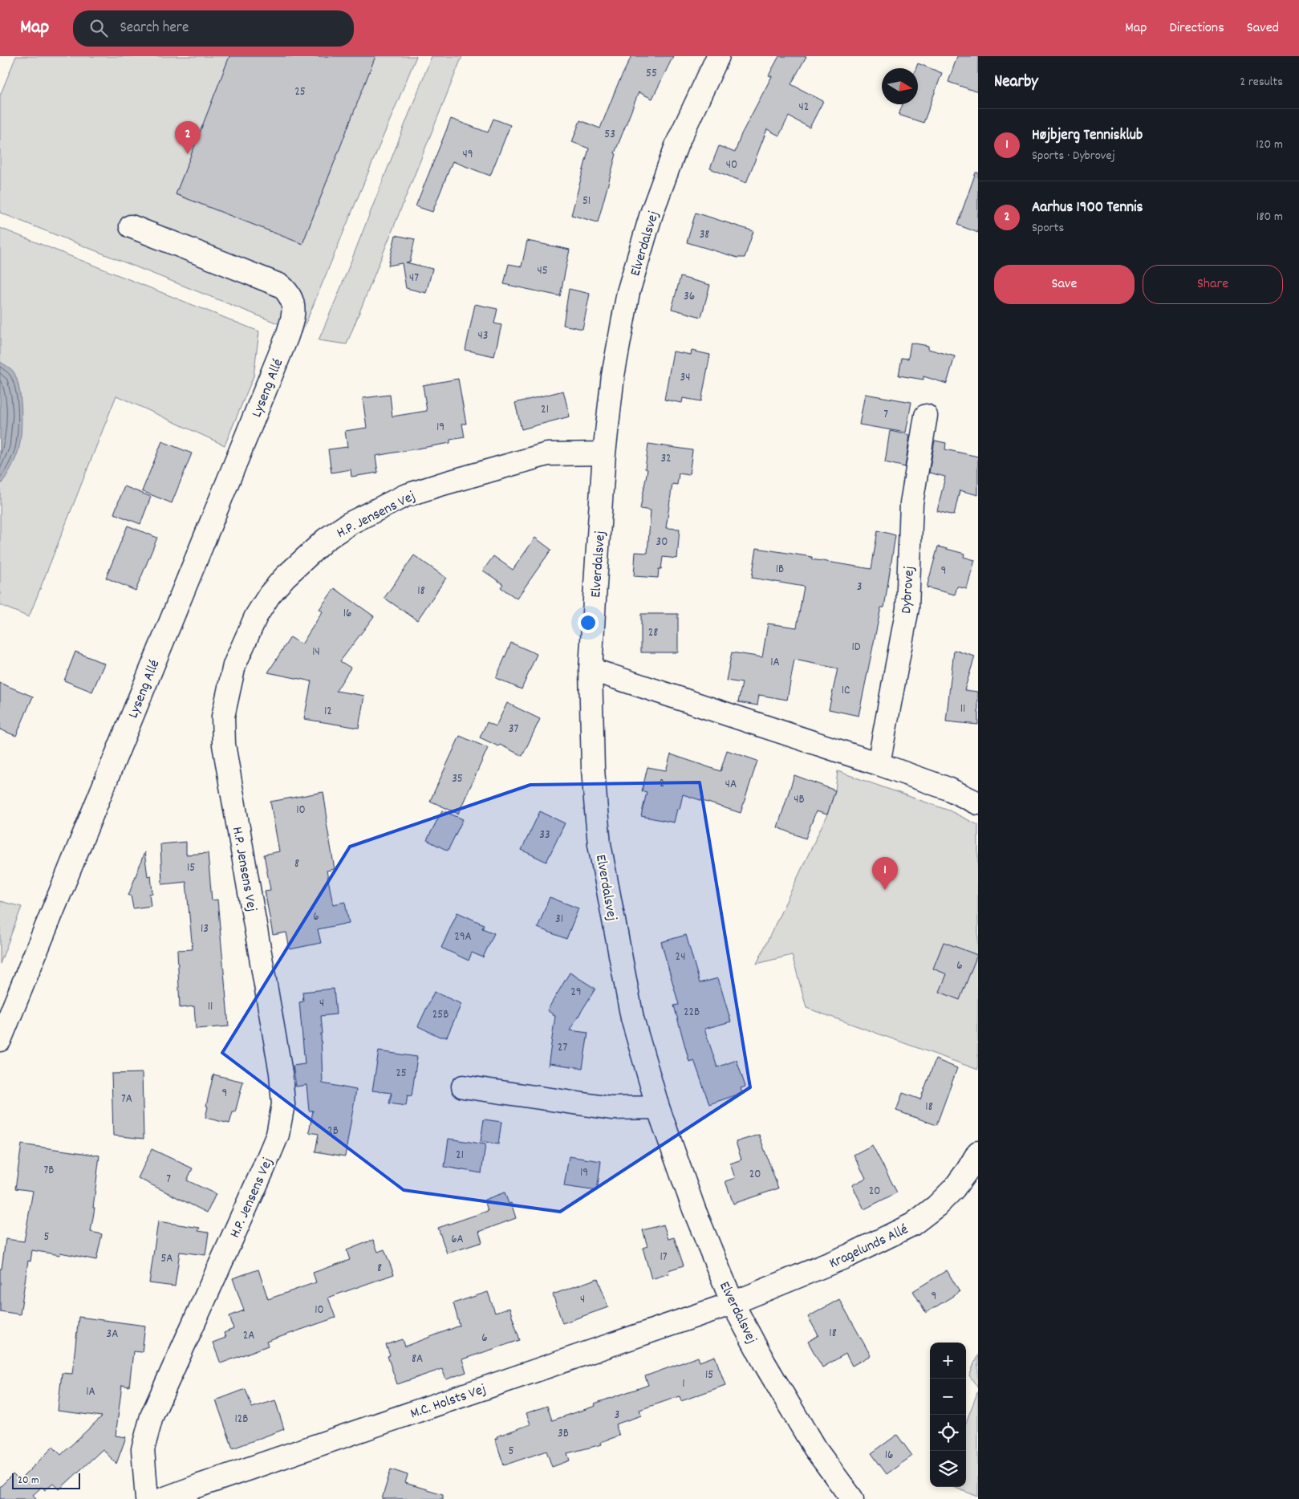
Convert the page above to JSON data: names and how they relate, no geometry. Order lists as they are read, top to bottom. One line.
{"streets":{"street":["Elverdalsvej","Lyseng Allé","H.P. Jensens Vej","Dybrovej","Kragelunds Allé","M.C. Holsts Vej"]},"crossings":[["Elverdalsvej","H.P. Jensens Vej"],["Elverdalsvej","Kragelunds Allé"],["Elverdalsvej","M.C. Holsts Vej"],["Kragelunds Allé","M.C. Holsts Vej"]],"house_numbers":["55","25","42","53","49","40","51","38","45","47","36","43","34","21","7","19","32","30","1B","9","3","18","16","28","1D","14","1A","1C","11","12","37","35","2","4A","4B","10","33","8","15","6","31","13","29A","24","6","29","4","11","22B","25B","27","25","9","7A","18","2B","21","7B","19","20","7","20","5","6A","17","5A","8","9","4","10","18","3A","2A","6","8A","15","1","1A","3","12B","3B","5","16"],"scale_bar":"20 m","north":"right","page":{"header":"Map","search":"Search here","nav":["Map","Directions","Saved"],"heading":["Nearby","2 results"],"list":[{"mark":"1","name":"Højbjerg Tennisklub","note":"Sports · Dybrovej","value":"120 m"},{"mark":"2","name":"Aarhus 1900 Tennis","note":"Sports","value":"180 m"}],"pins":["2","1"],"buttons":["Save","Share"],"map_buttons":["+","−"],"scale":"20 m"}}
